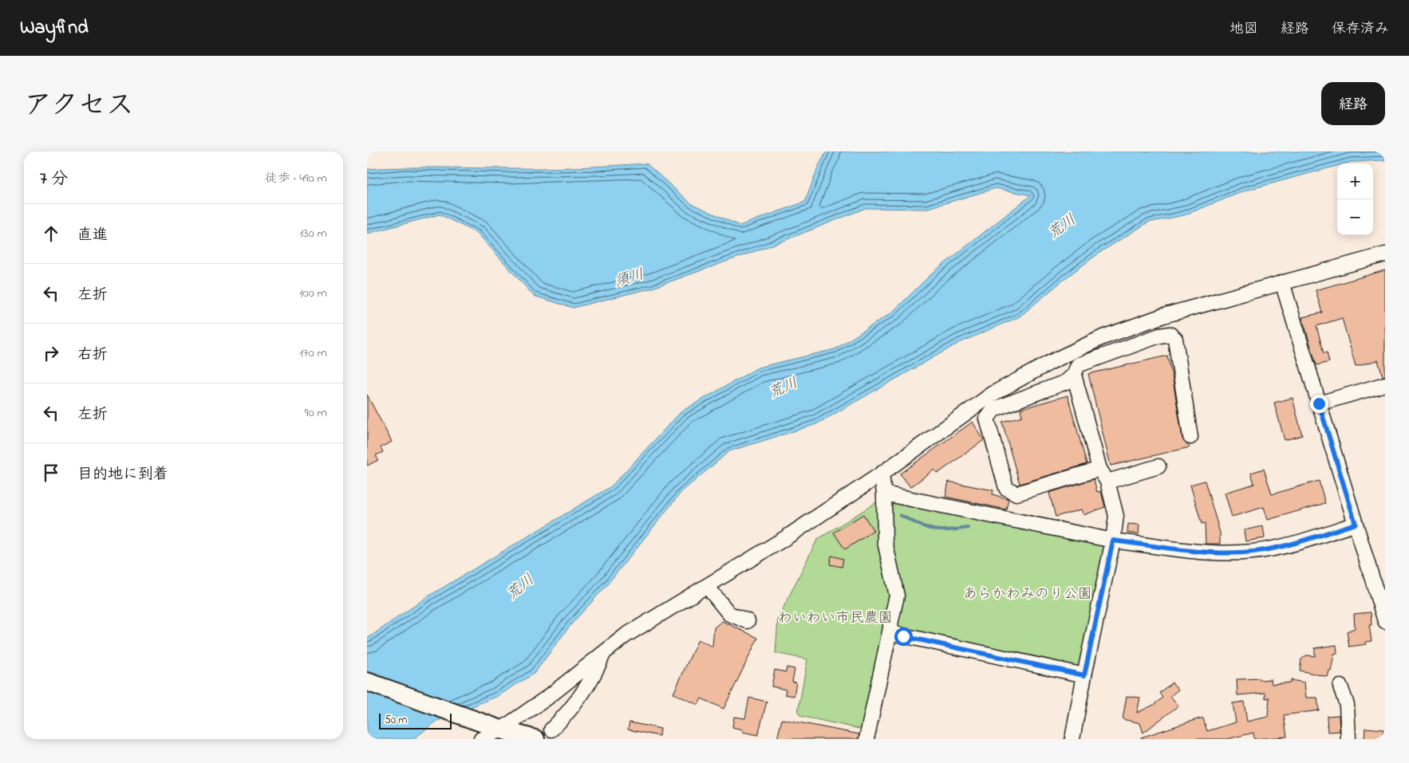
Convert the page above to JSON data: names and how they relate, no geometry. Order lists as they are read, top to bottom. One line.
{"water":["荒川","須川"],"parks":["あらかわみのり公園","わいわい市民農園"],"scale_bar":"50 m","page":{"header":"Wayfind","nav":["地図","経路","保存済み"],"title":"アクセス","buttons":"経路","heading":["7 分","徒歩 · 490 m"],"map_buttons":["+","−"],"list":[["直進","130 m"],["左折","100 m"],["右折","170 m"],["左折","90 m"],"目的地に到着"],"scale":"50 m"}}
